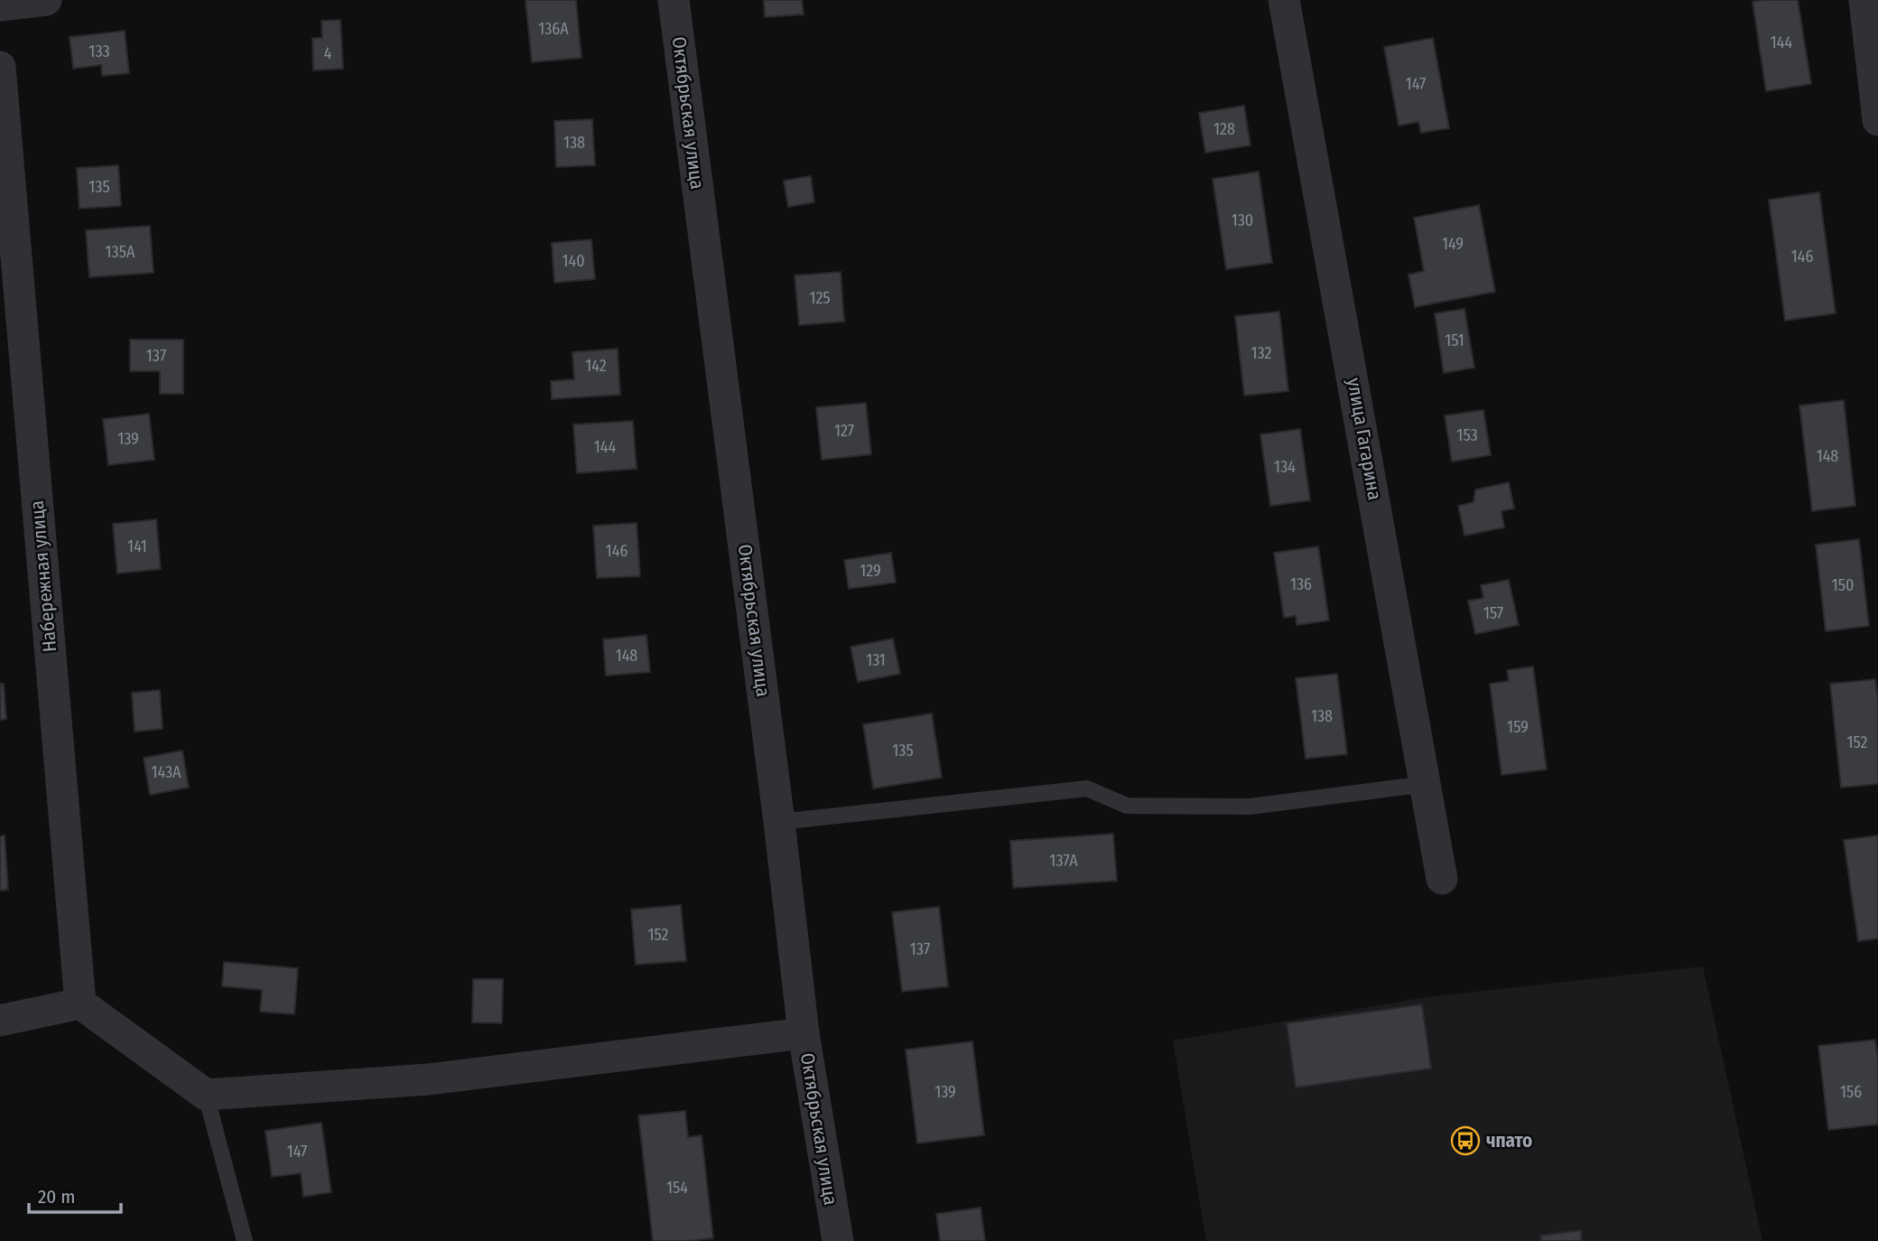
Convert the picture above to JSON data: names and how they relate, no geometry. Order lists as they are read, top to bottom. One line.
{"streets":{"street":["Октябрьская улица","улица Гагарина","Набережная улица"]},"places":{"bus stop":["чпато"]},"house_numbers":["136А","144","133","4","147","128","138","135","130","149","135А","146","140","125","151","132","137","142","127","153","139","144","148","134","141","146","129","136","150","157","148","131","138","159","152","135","143А","137А","152","137","139","156","147","154"],"scale_bar":"20 m"}
